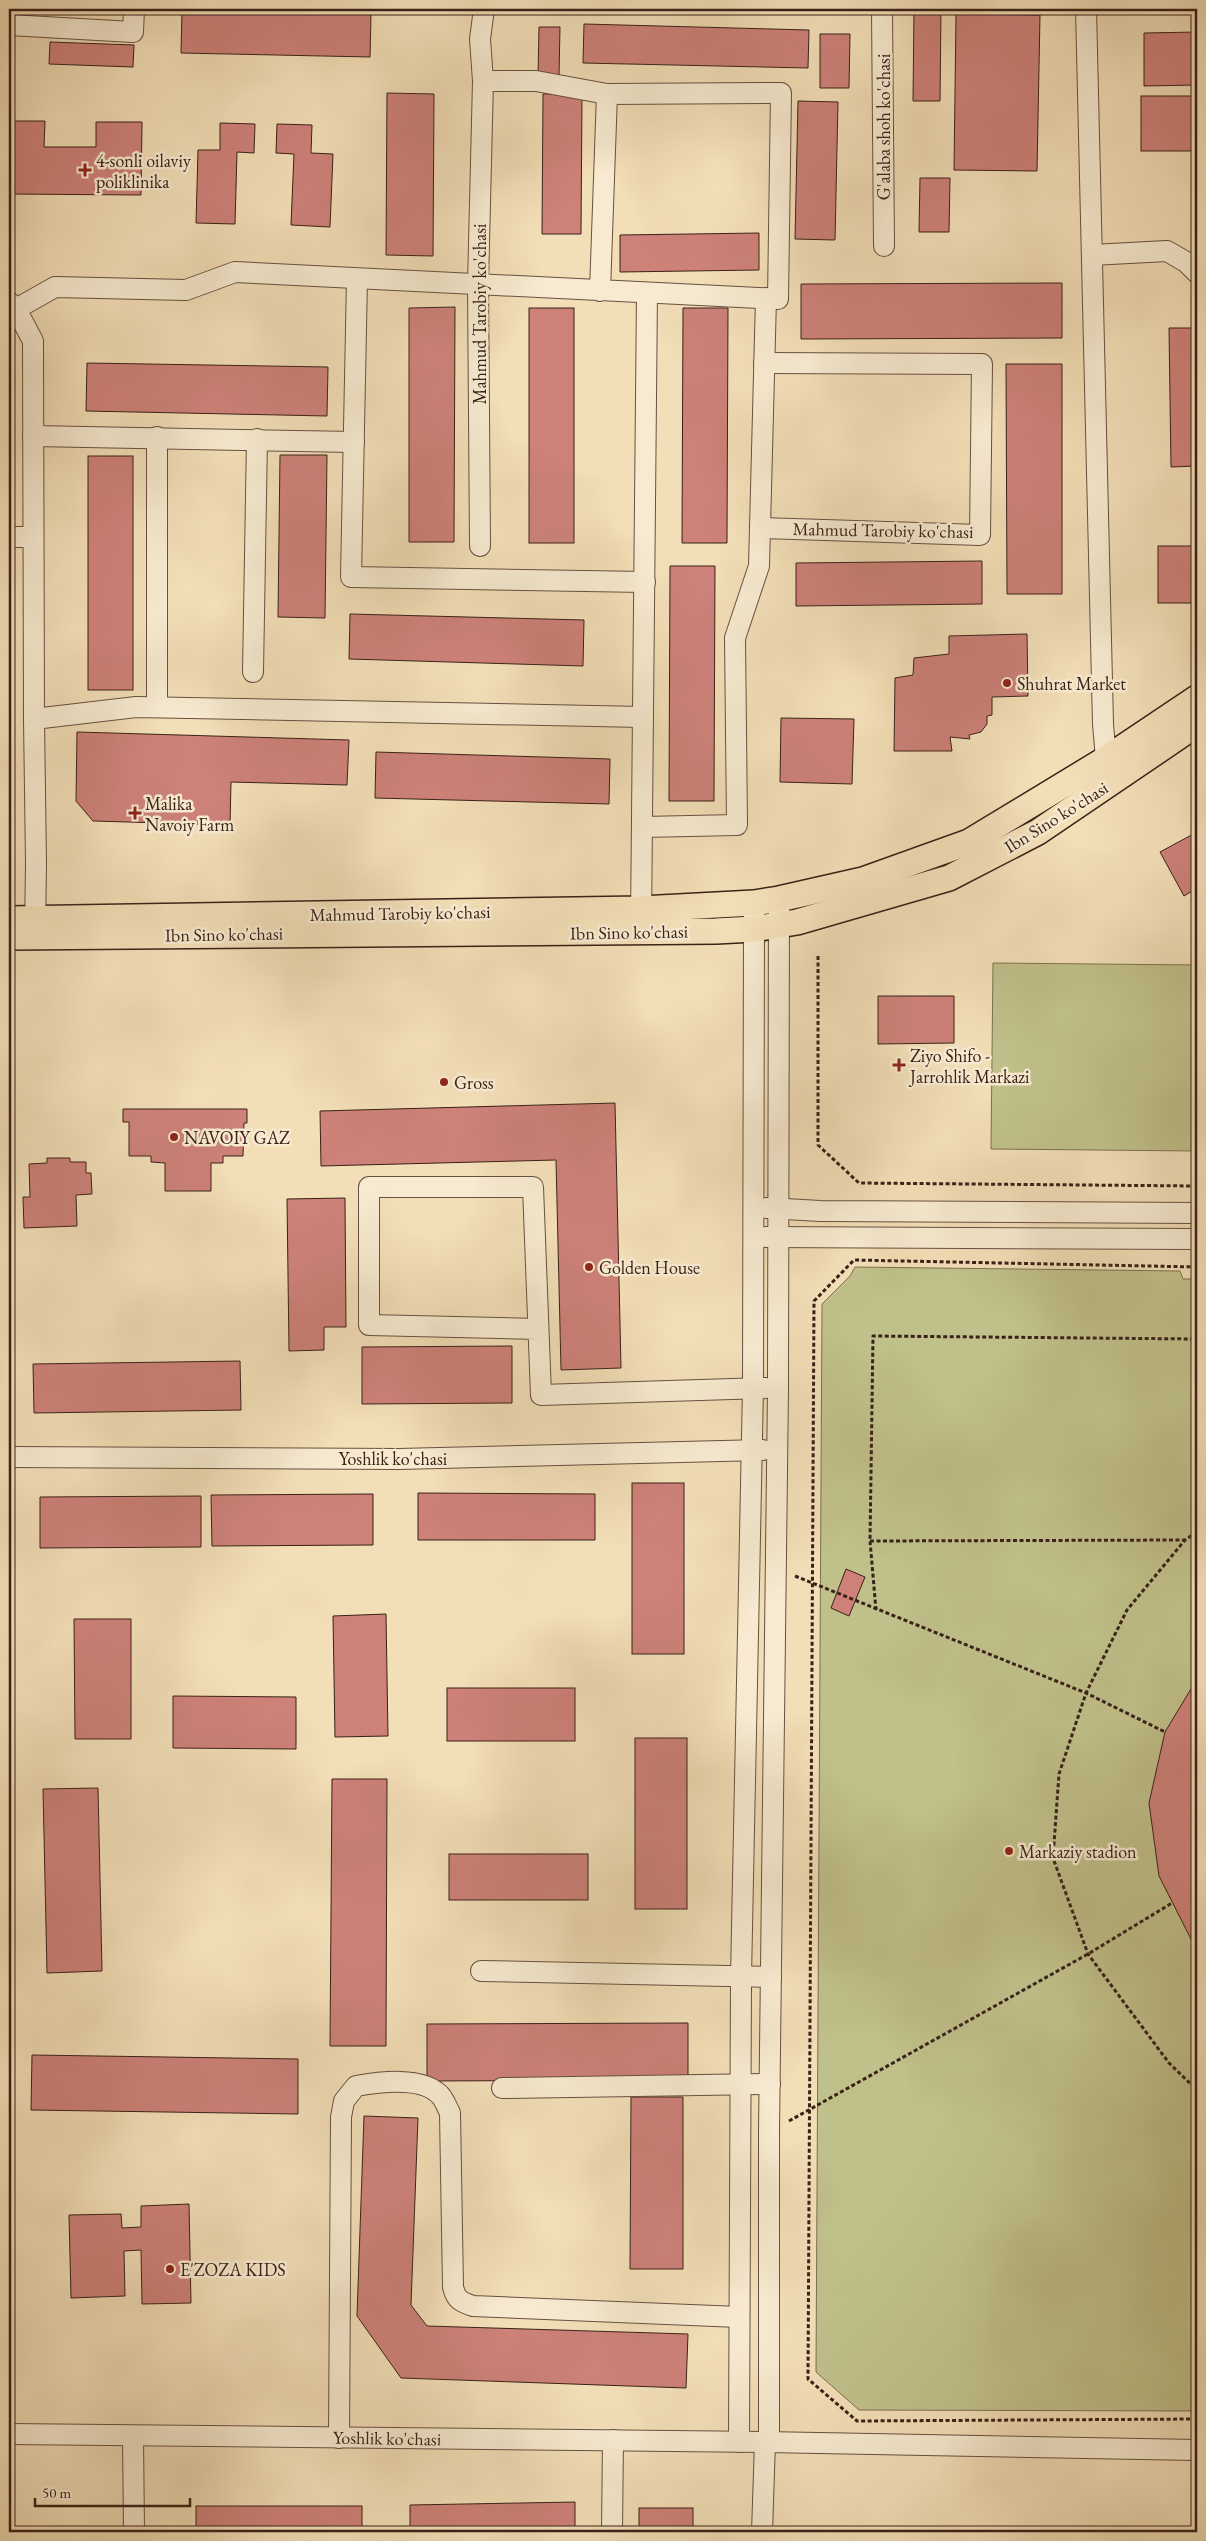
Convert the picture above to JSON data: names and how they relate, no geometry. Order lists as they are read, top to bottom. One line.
{"streets":{"main road":["Mahmud Tarobiy ko'chasi","Ibn Sino ko'chasi"],"street":["G'alaba shoh ko'chasi","Yoshlik ko'chasi"]},"crossings":[["Mahmud Tarobiy ko'chasi","Ibn Sino ko'chasi"]],"places":{"health":["4-sonli oilaviy poliklinika","Malika Navoiy Farm","Ziyo Shifo - Jarrohlik Markazi"],"other":["Shuhrat Market","Gross","NAVOIY GAZ","Golden House","Markaziy stadion","E'ZOZA KIDS"]},"scale_bar":"50 m"}
